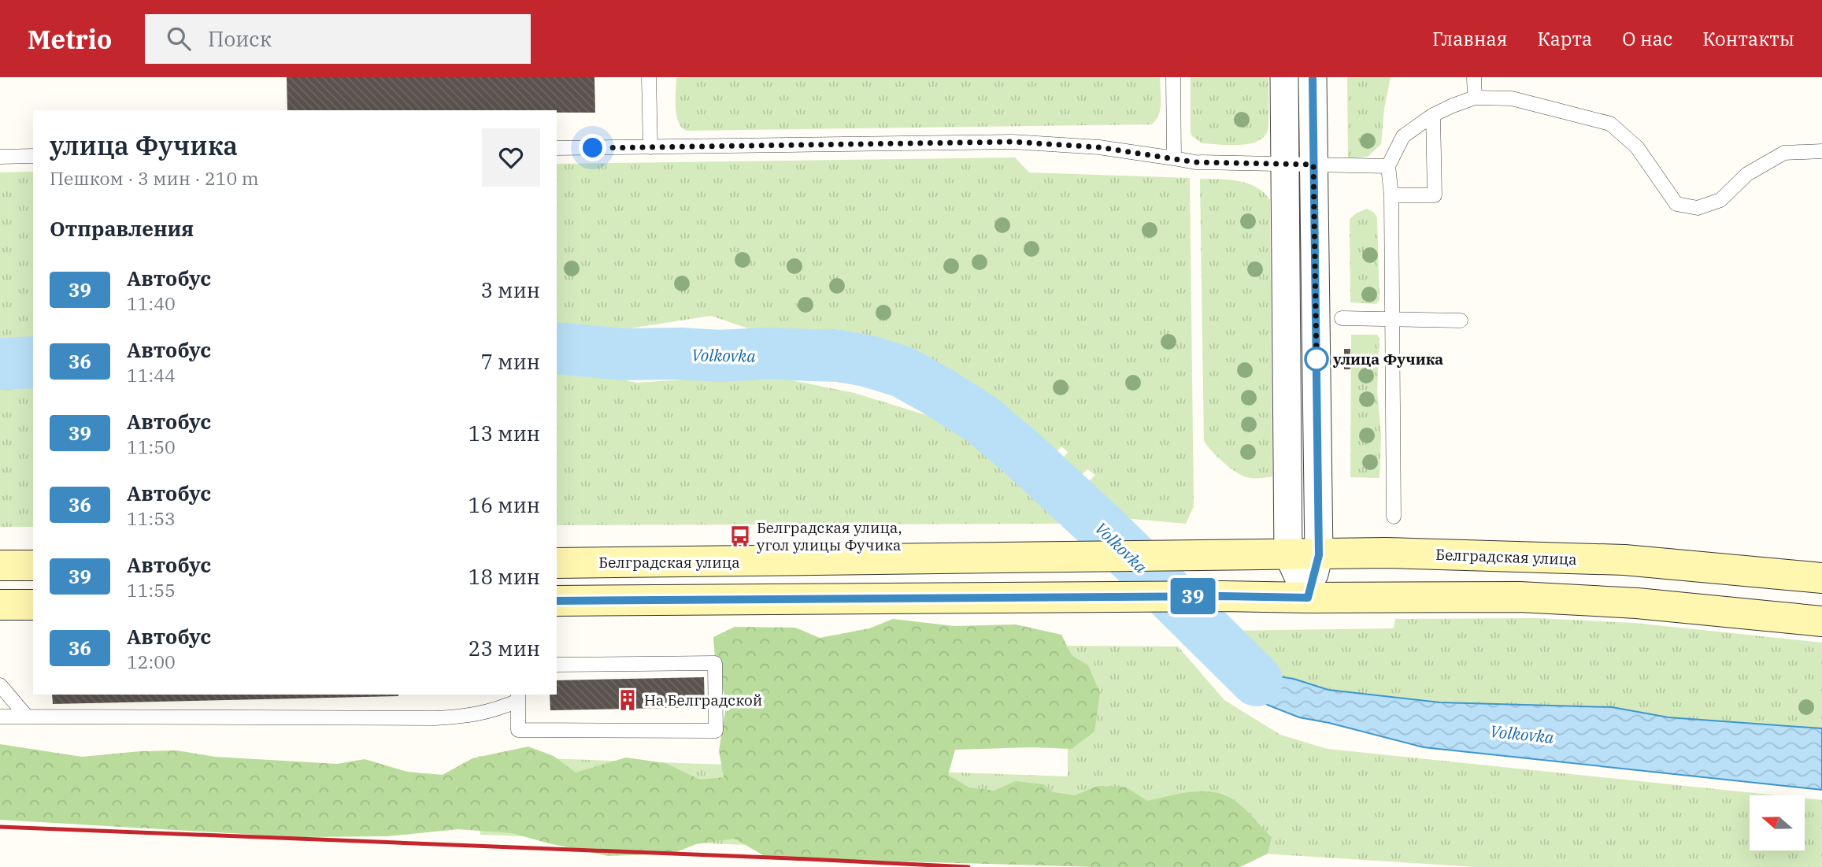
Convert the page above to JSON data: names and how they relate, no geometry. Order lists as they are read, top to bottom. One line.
{"streets":{"street":["Белградская улица"]},"water":["Volkovka"],"places":{"other":["улица Фучика"],"bus stop":["Белградская улица, угол улицы Фучика"],"building":["На Белградской"]},"lines":["bus line 39"],"north":"left","page":{"header":"Metrio","search":"Поиск","nav":["Главная","Карта","О нас","Контакты"],"on_map":"39","heading":[["улица Фучика","Пешком · 3 мин · 210 m"],"Отправления"],"list":[{"mark":"39","name":"Автобус","note":"11:40","value":"3 мин"},{"mark":"36","name":"Автобус","note":"11:44","value":"7 мин"},{"mark":"39","name":"Автобус","note":"11:50","value":"13 мин"},{"mark":"36","name":"Автобус","note":"11:53","value":"16 мин"},{"mark":"39","name":"Автобус","note":"11:55","value":"18 мин"},{"mark":"36","name":"Автобус","note":"12:00","value":"23 мин"}]}}
